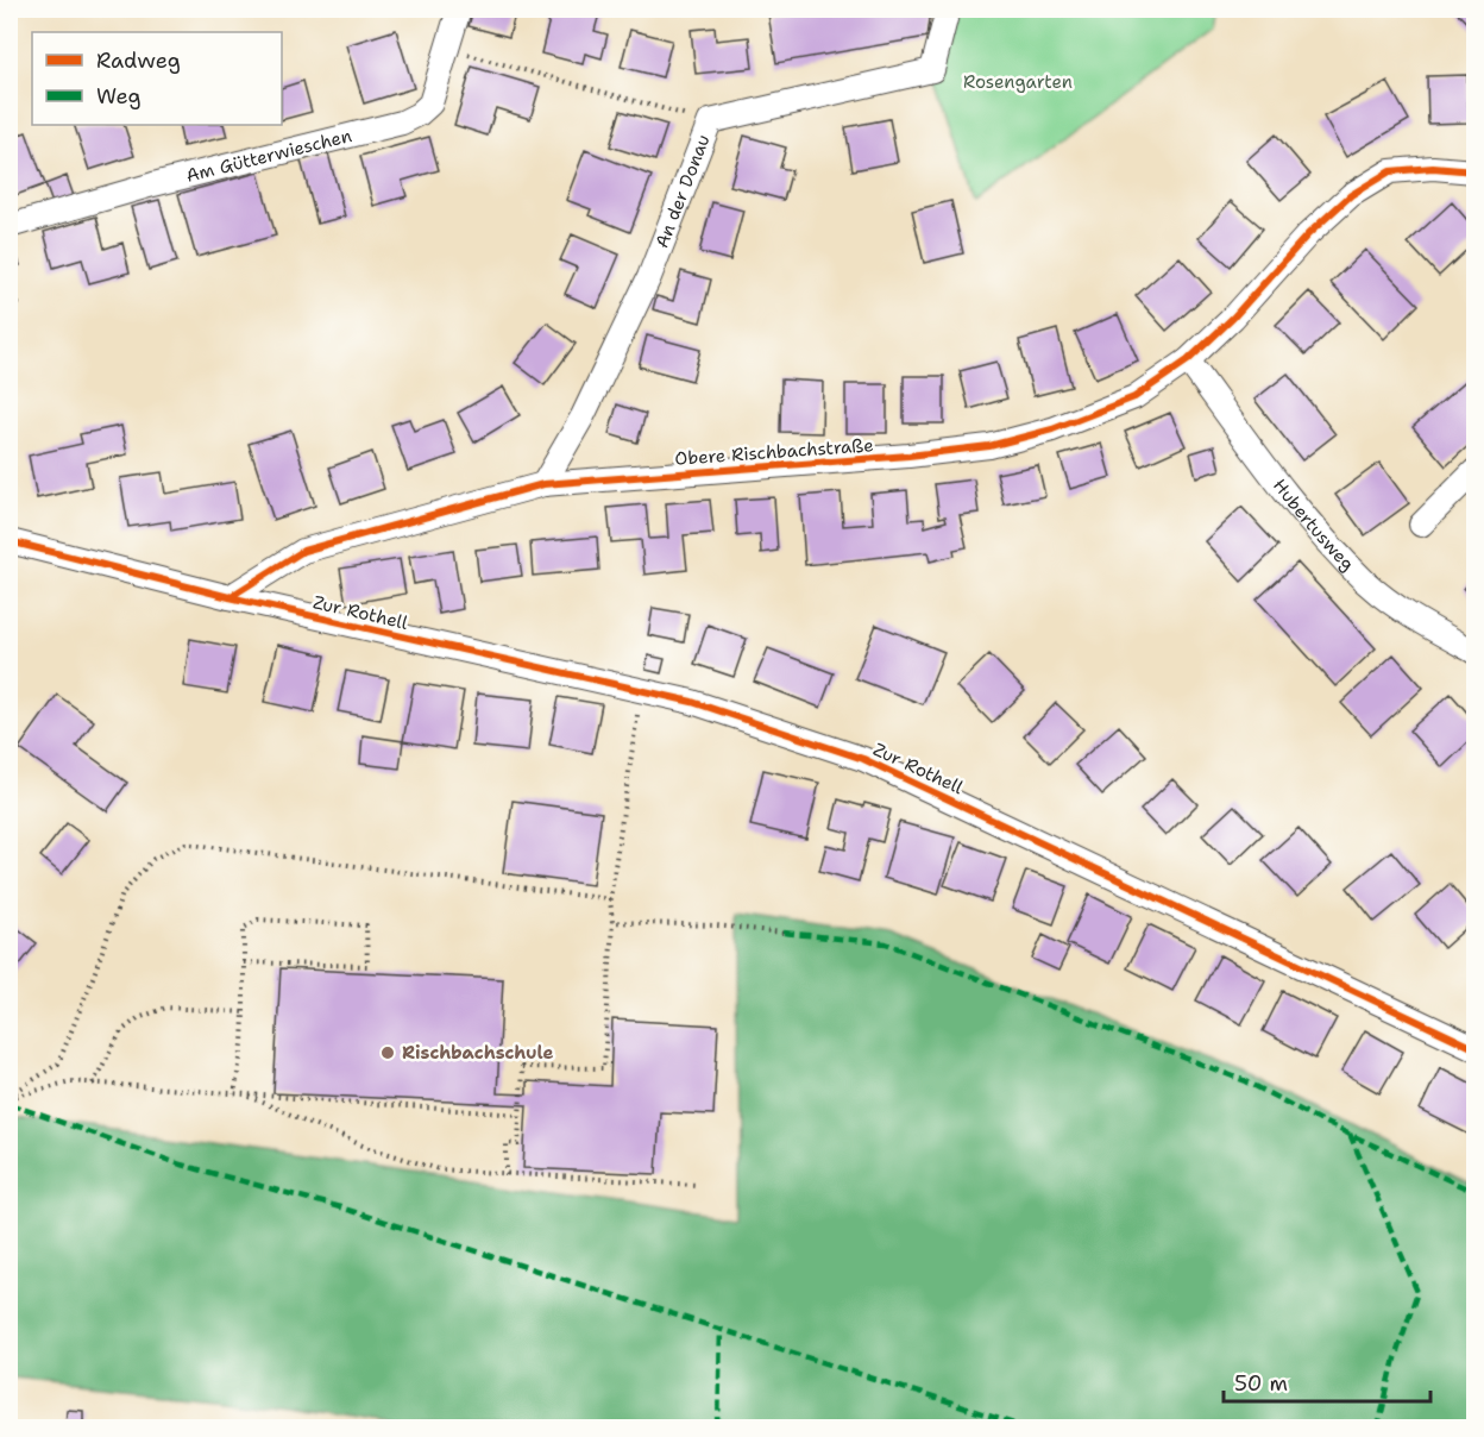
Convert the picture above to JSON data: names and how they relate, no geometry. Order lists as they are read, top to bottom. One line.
{"streets":{"street":["Am Gütterwieschen","An der Donau","Obere Rischbachstraße","Hubertusweg","Zur Rothell"]},"crossings":[["An der Donau","Obere Rischbachstraße"],["Obere Rischbachstraße","Hubertusweg"],["Obere Rischbachstraße","Zur Rothell"]],"parks":["Rosengarten"],"places":["Rischbachschule"],"legend":["Radweg","Weg"],"scale_bar":"50 m"}
